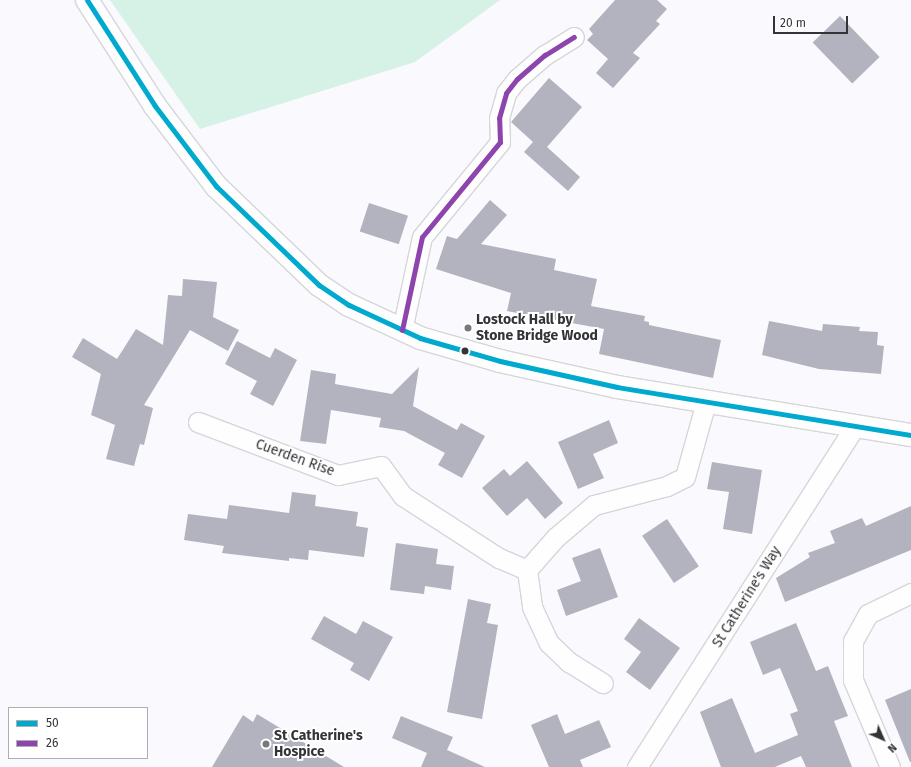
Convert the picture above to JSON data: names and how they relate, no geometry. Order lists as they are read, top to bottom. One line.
{"streets":{"street":["Cuerden Rise","St Catherine's Way"]},"places":["Lostock Hall by Stone Bridge Wood","St Catherine's Hospice"],"lines":["transit line 50","transit line 26"],"legend":["50","26"],"scale_bar":"20 m","north":"bottom right"}
